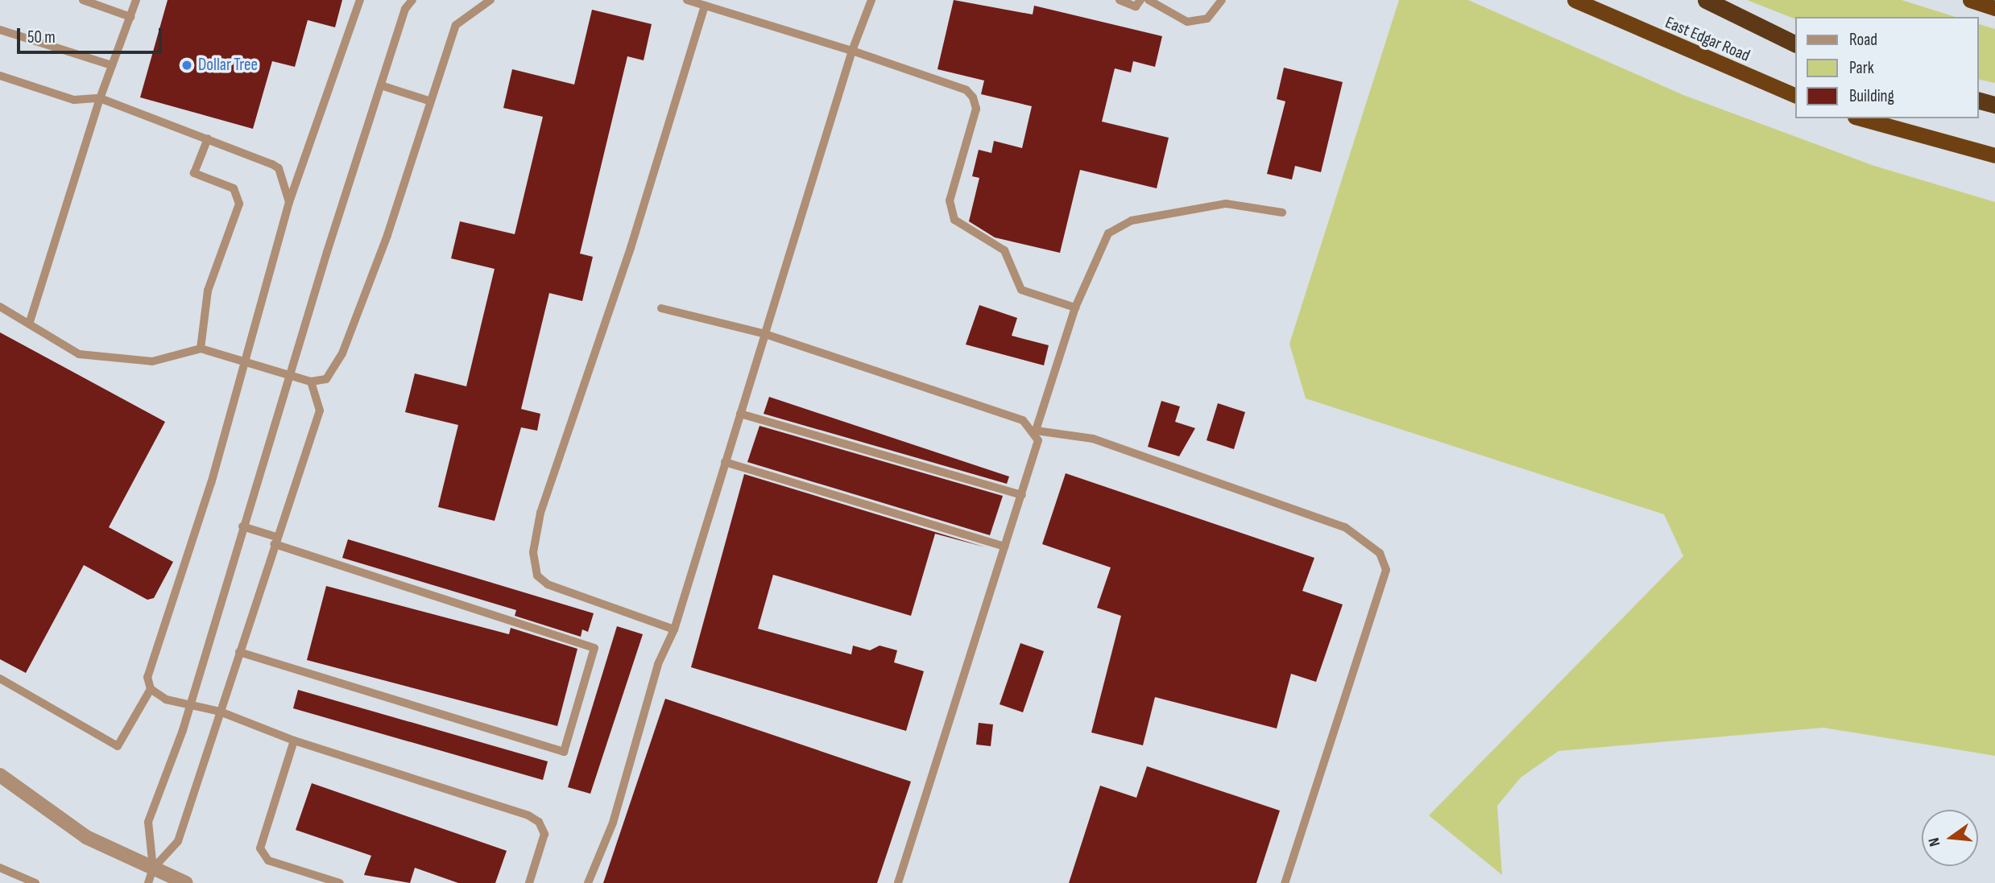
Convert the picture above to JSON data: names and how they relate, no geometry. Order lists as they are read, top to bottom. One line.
{"streets":{"highway":["East Edgar Road"]},"places":["Dollar Tree"],"legend":["Road","Park","Building"],"scale_bar":"50 m","north":"left"}
